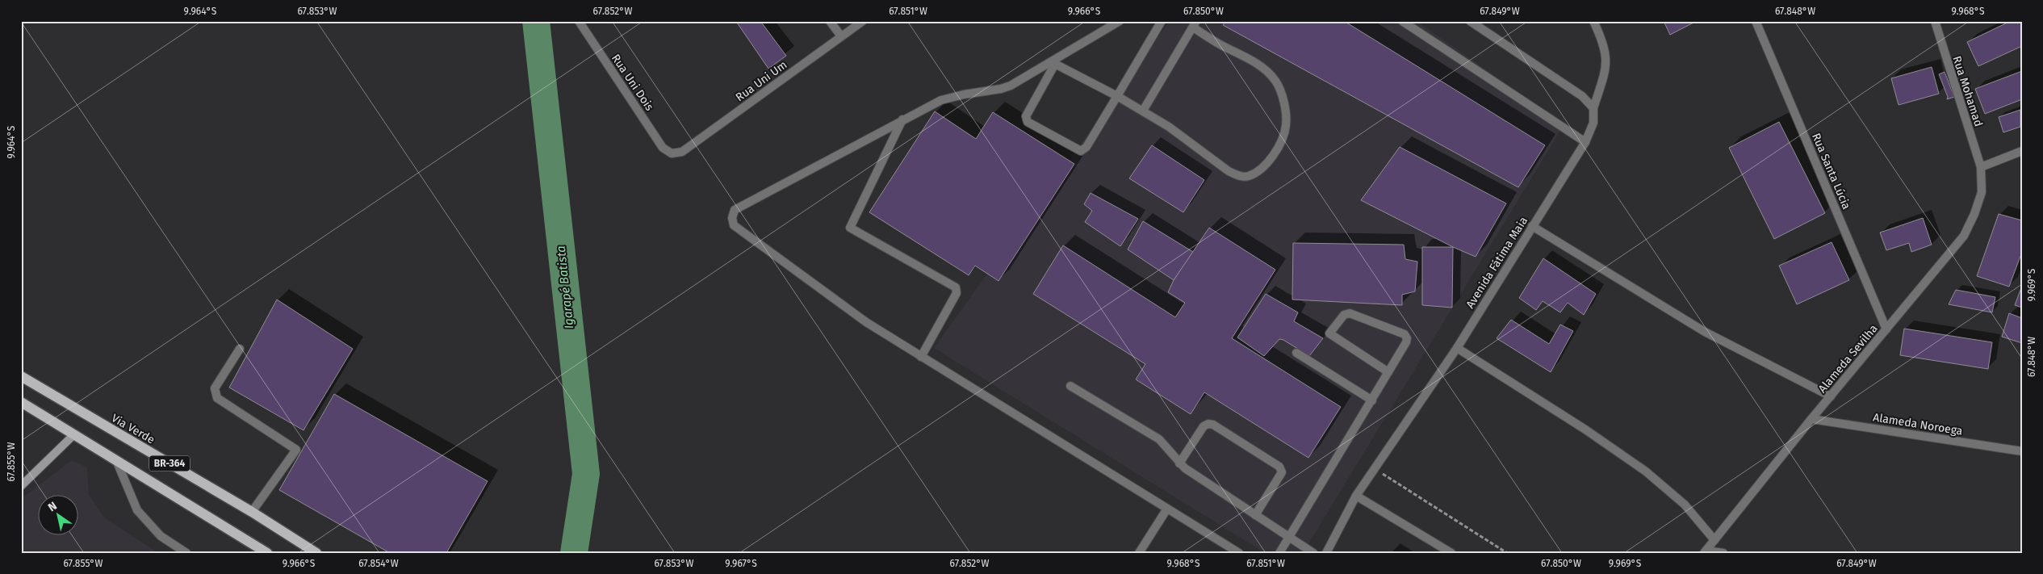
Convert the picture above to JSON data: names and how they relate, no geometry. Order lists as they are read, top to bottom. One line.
{"streets":{"main road":["Via Verde","BR-364"],"street":["Rua Uni Um","Rua Uni Dois","Rua Mohamad","Rua Santa Lúcia","Avenida Fátima Maia","Alameda Sevilha","Alameda Noroega"]},"crossings":[["Rua Uni Um","Rua Uni Dois"],["Rua Mohamad","Alameda Sevilha"],["Rua Santa Lúcia","Alameda Sevilha"],["Alameda Sevilha","Alameda Noroega"]],"water":["Igarapé Batista"],"north":"top left","coordinates":["9.964°S","67.853°W","67.852°W","67.851°W","9.966°S","67.850°W","67.849°W","67.848°W","9.968°S","9.969°S","67.855°W","67.854°W","9.967°S"]}
